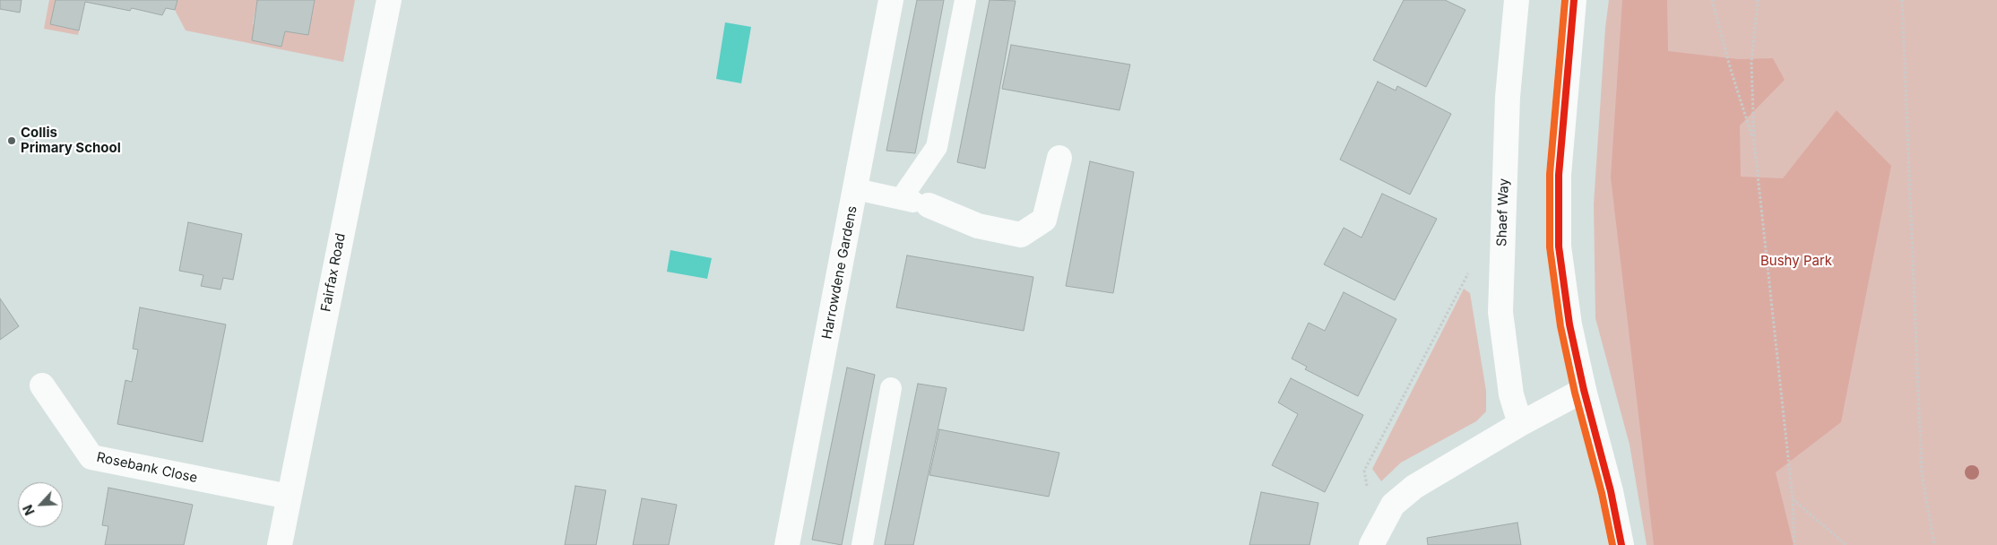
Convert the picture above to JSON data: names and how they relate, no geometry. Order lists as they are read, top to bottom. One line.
{"streets":{"street":["Shaef Way","Fairfax Road","Harrowdene Gardens","Rosebank Close"]},"crossings":[["Fairfax Road","Rosebank Close"]],"parks":["Bushy Park"],"places":["Collis Primary School"],"north":"bottom left"}
